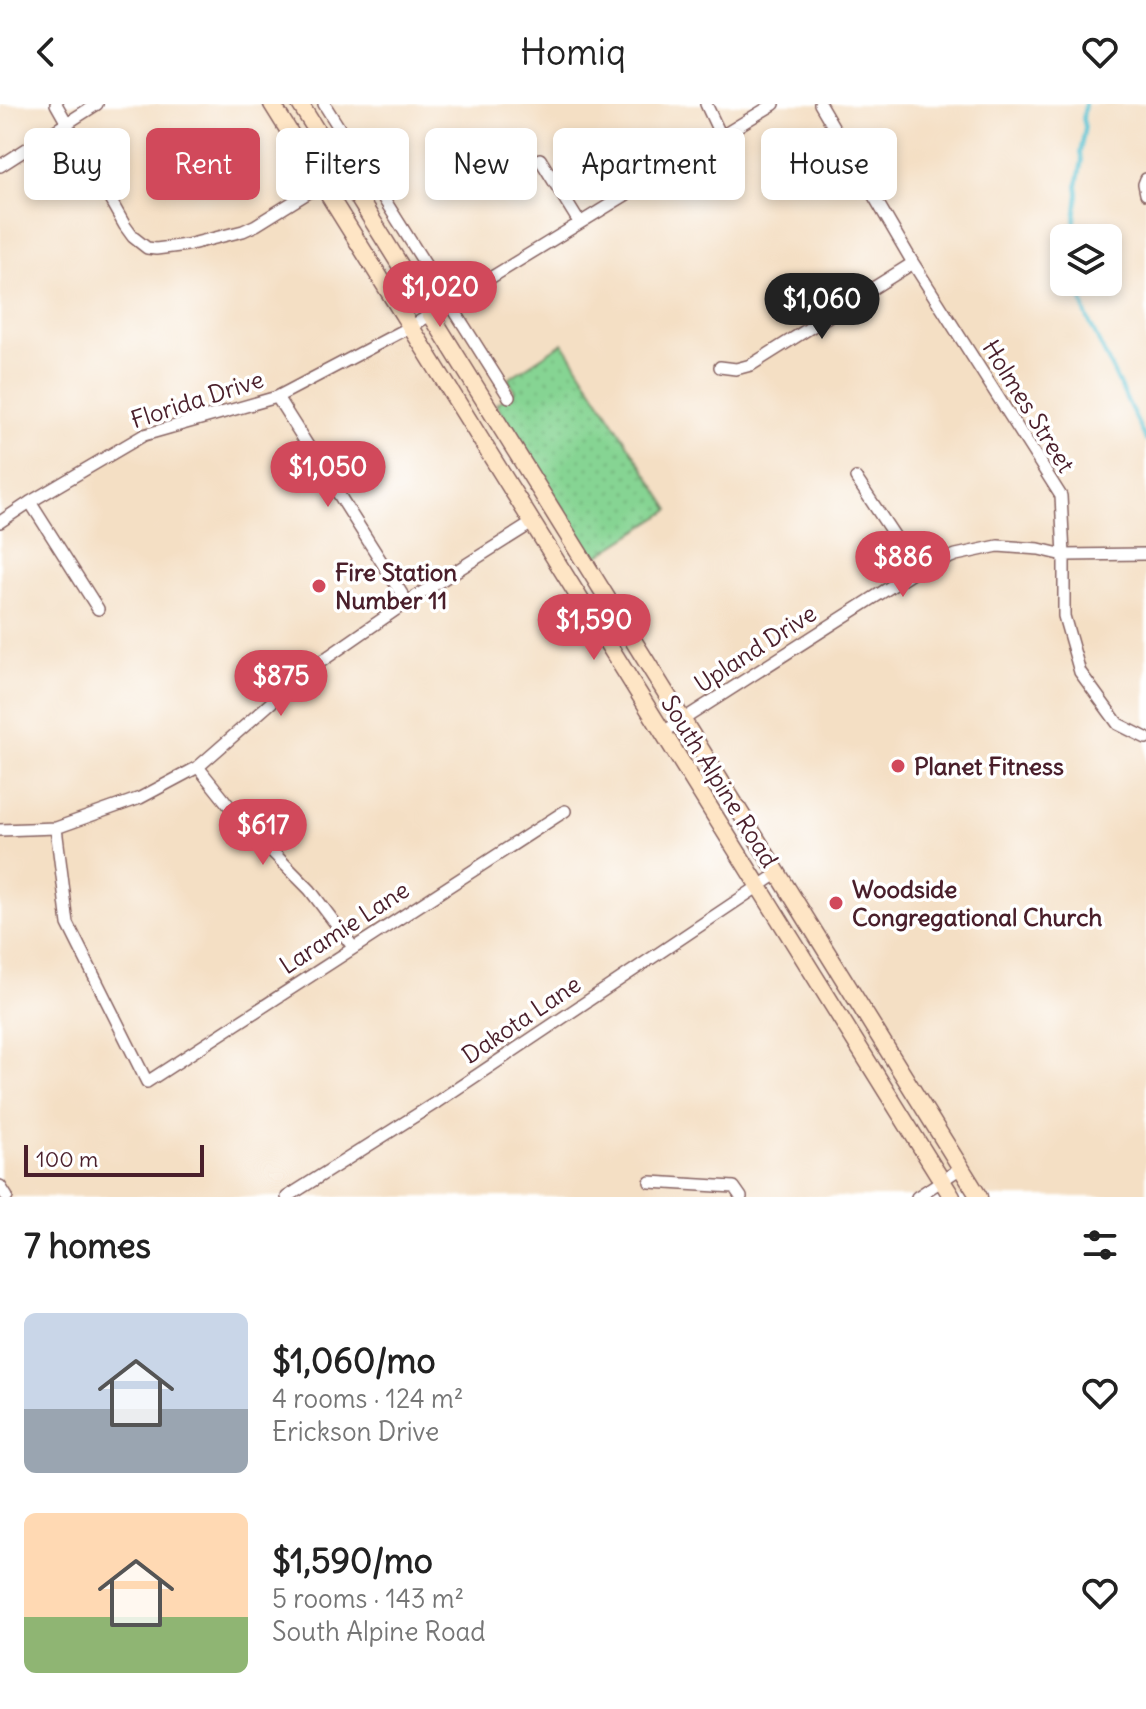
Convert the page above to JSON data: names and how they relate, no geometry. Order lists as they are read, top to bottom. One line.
{"streets":{"main road":["South Alpine Road"],"street":["Florida Drive","Holmes Street","Upland Drive","Laramie Lane","Dakota Lane"]},"crossings":[["Florida Drive","South Alpine Road"],["Holmes Street","Upland Drive"],["Upland Drive","South Alpine Road"],["South Alpine Road","Dakota Lane"]],"places":["Fire Station Number 11","Planet Fitness","Woodside Congregational Church"],"scale_bar":"100 m","page":{"header":"Homiq","chip":["Buy","Rent","Filters","New","Apartment","House"],"price":["$1,020","$1,060","$1,050","$886","$1,590","$875","$617"],"scale":"100 m","heading":"7 homes","list":[{"name":"$1,060/mo","note":"4 rooms · 124 m² · Erickson Drive"},{"name":"$1,590/mo","note":"5 rooms · 143 m² · South Alpine Road"}]}}
